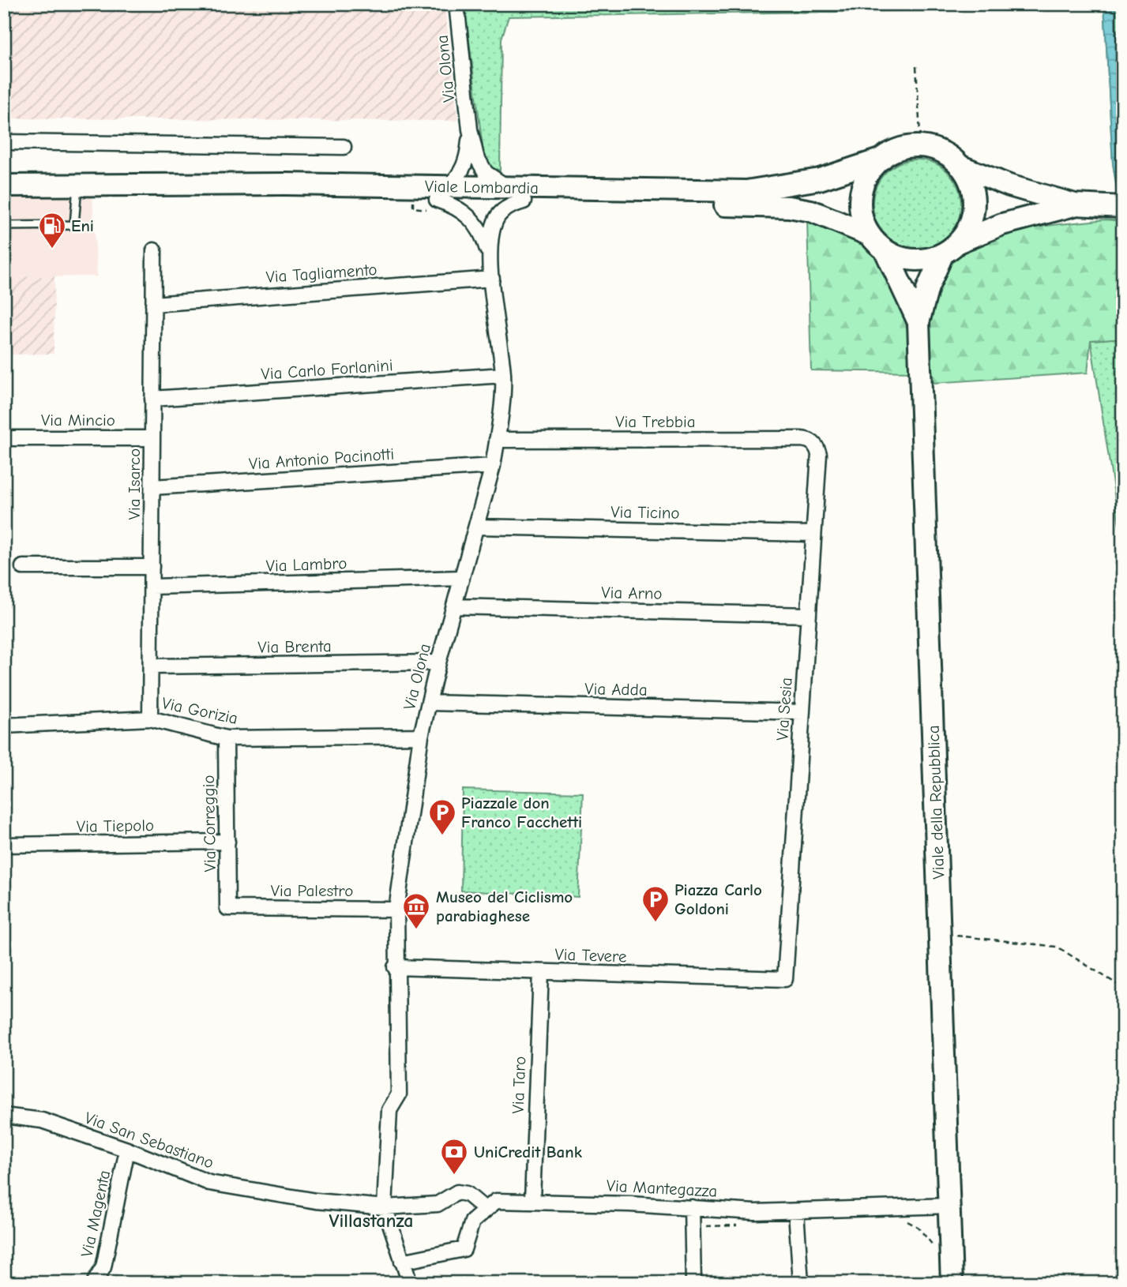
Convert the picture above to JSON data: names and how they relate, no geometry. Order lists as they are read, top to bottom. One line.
{"streets":{"main road":["Viale Lombardia","Viale della Repubblica"],"street":["Via Olona","Via Tagliamento","Via Carlo Forlanini","Via Mincio","Via Trebbia","Via Antonio Pacinotti","Via Isarco","Via Ticino","Via Lambro","Via Arno","Via Brenta","Via Adda","Via Sesia","Via Gorizia","Via Correggio","Via Tiepolo","Via Palestro","Via Tevere","Via Taro","Via San Sebastiano","Via Mantegazza","Via Magenta"]},"crossings":[["Via Olona","Viale Lombardia"],["Via Olona","Via Tagliamento"],["Via Olona","Via Carlo Forlanini"],["Via Olona","Via Trebbia"],["Via Olona","Via Antonio Pacinotti"],["Via Olona","Via Ticino"],["Via Olona","Via Lambro"],["Via Olona","Via Arno"],["Via Olona","Via Brenta"],["Via Olona","Via Adda"],["Via Olona","Via Gorizia"],["Via Olona","Via Palestro"],["Via Olona","Via Tevere"],["Via Olona","Via San Sebastiano"],["Via Tagliamento","Via Isarco"],["Via Carlo Forlanini","Via Isarco"],["Via Mincio","Via Isarco"],["Via Trebbia","Via Sesia"],["Via Antonio Pacinotti","Via Isarco"],["Via Isarco","Via Lambro"],["Via Isarco","Via Brenta"],["Via Isarco","Via Gorizia"],["Via Ticino","Via Sesia"],["Via Arno","Via Sesia"],["Via Adda","Via Sesia"],["Via Sesia","Via Tevere"],["Via Gorizia","Via Correggio"],["Viale della Repubblica","Via Mantegazza"],["Via Correggio","Via Tiepolo"],["Via Correggio","Via Palestro"],["Via Tevere","Via Taro"],["Via Taro","Via Mantegazza"],["Via San Sebastiano","Via Mantegazza"],["Via San Sebastiano","Via Magenta"]],"districts":["Villastanza"],"places":{"fuel station":["Eni"],"parking":["Piazzale don Franco Facchetti","Piazza Carlo Goldoni"],"museum":["Museo del Ciclismo parabiaghese"],"bank":["UniCredit Bank"]}}
